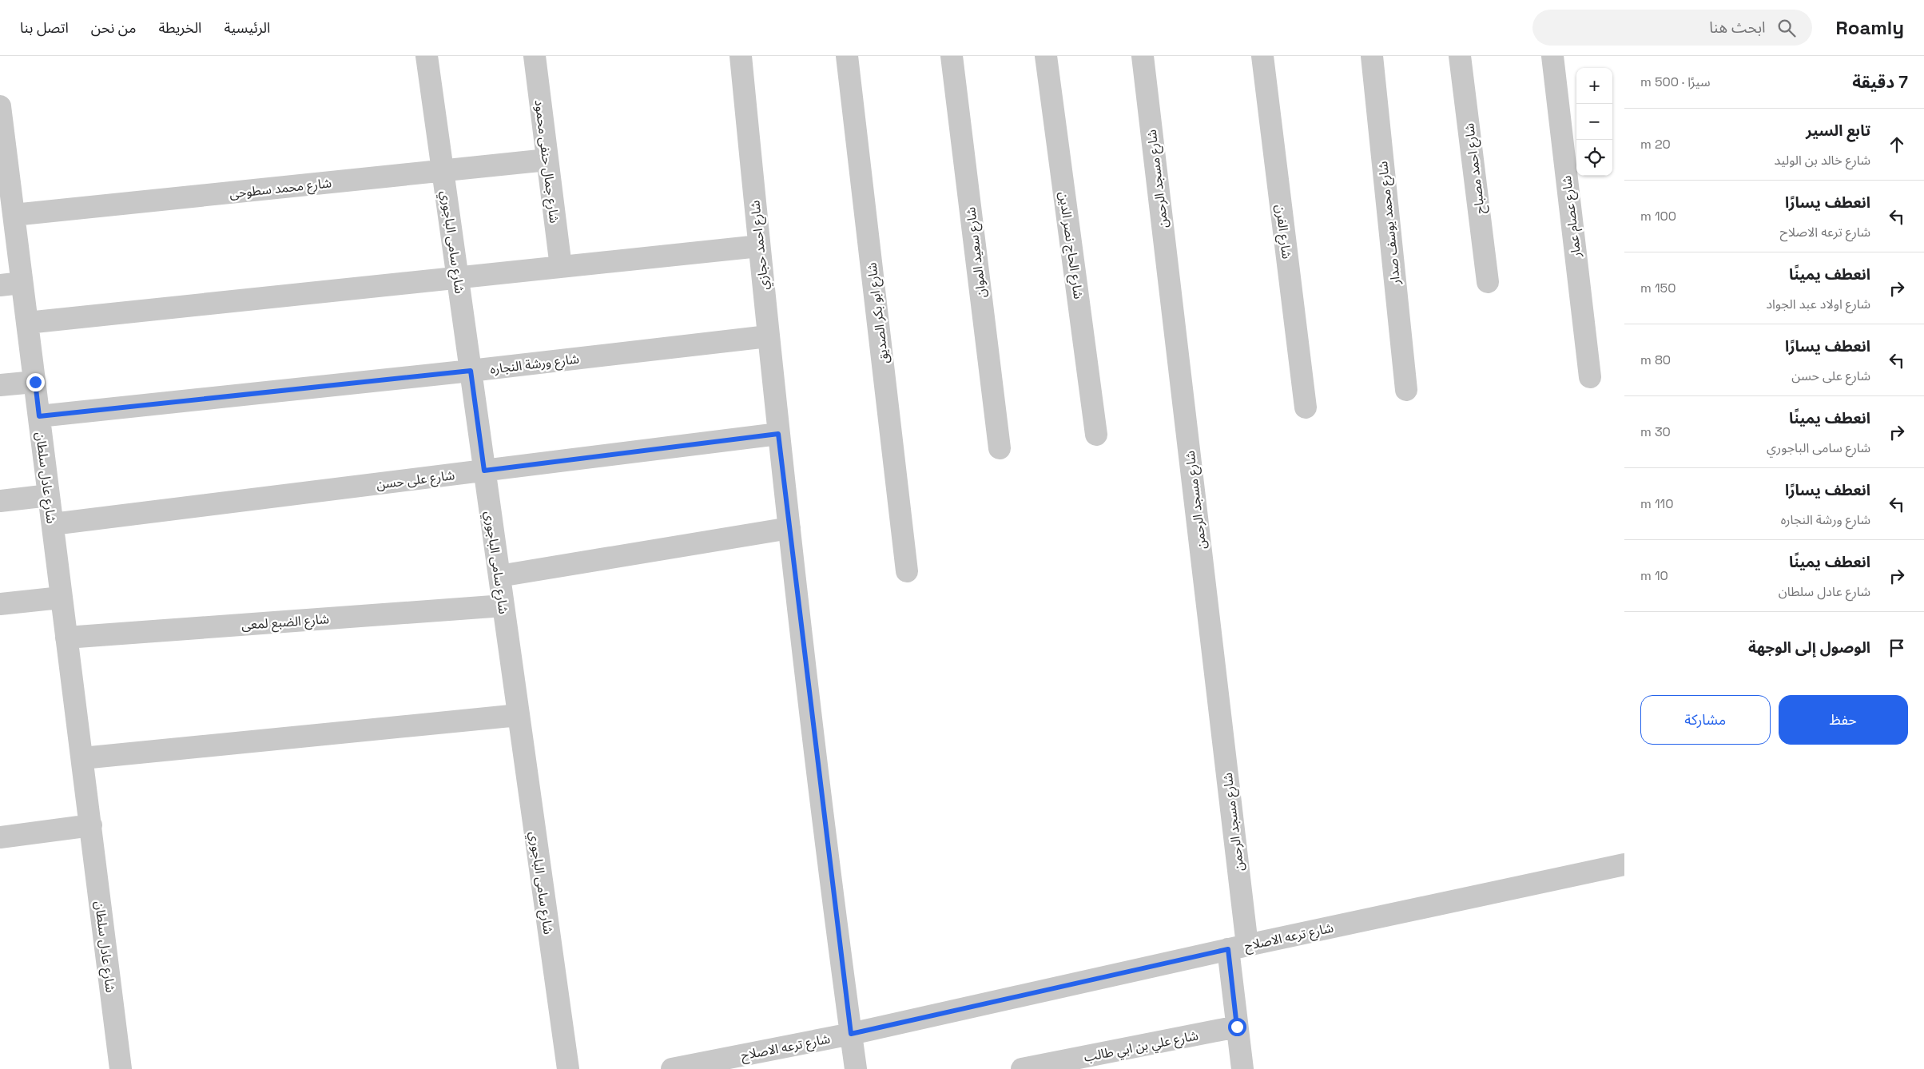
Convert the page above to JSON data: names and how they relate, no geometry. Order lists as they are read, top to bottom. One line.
{"streets":{"street":["شارع جمال حنفى محمود","شارع احمد مصباح","شارع مسجد الرحمن","شارع محمد سطوحى","شارع عصام عمار","شارع محمد يوسف صدار","شارع الفرن","شارع سامى الباجوري","شارع احمد حجازي","شارع الحاج نصر الدين","شارع سعيد الموان","شارع ابو بكر الصديق","شارع ورشة النجاره","شارع عادل سلطان","شارع على حسن","شارع الضبع لمعى","شارع ترعه الاصلاح","شارع علي بن ابي طالب"]},"crossings":[["شارع جمال حنفى محمود","شارع محمد سطوحى"],["شارع مسجد الرحمن","شارع ترعه الاصلاح"],["شارع مسجد الرحمن","شارع علي بن ابي طالب"],["شارع محمد سطوحى","شارع سامى الباجوري"],["شارع محمد سطوحى","شارع عادل سلطان"],["شارع سامى الباجوري","شارع ورشة النجاره"],["شارع سامى الباجوري","شارع على حسن"],["شارع سامى الباجوري","شارع الضبع لمعى"],["شارع احمد حجازي","شارع ورشة النجاره"],["شارع احمد حجازي","شارع على حسن"],["شارع احمد حجازي","شارع ترعه الاصلاح"],["شارع ورشة النجاره","شارع عادل سلطان"],["شارع عادل سلطان","شارع على حسن"],["شارع عادل سلطان","شارع الضبع لمعى"]],"page":{"header":"Roamly","search":"ابحث هنا","nav":["الرئيسية","الخريطة","من نحن","اتصل بنا"],"heading":["7 دقيقة","سيرًا · 500 m"],"map_buttons":["+","−"],"list":[["تابع السير","شارع خالد بن الوليد","20 m"],["انعطف يسارًا","شارع ترعه الاصلاح","100 m"],["انعطف يمينًا","شارع اولاد عبد الجواد","150 m"],["انعطف يسارًا","شارع على حسن","80 m"],["انعطف يمينًا","شارع سامى الباجوري","30 m"],["انعطف يسارًا","شارع ورشة النجاره","110 m"],["انعطف يمينًا","شارع عادل سلطان","10 m"],"الوصول إلى الوجهة"],"buttons":["حفظ","مشاركة"]}}
